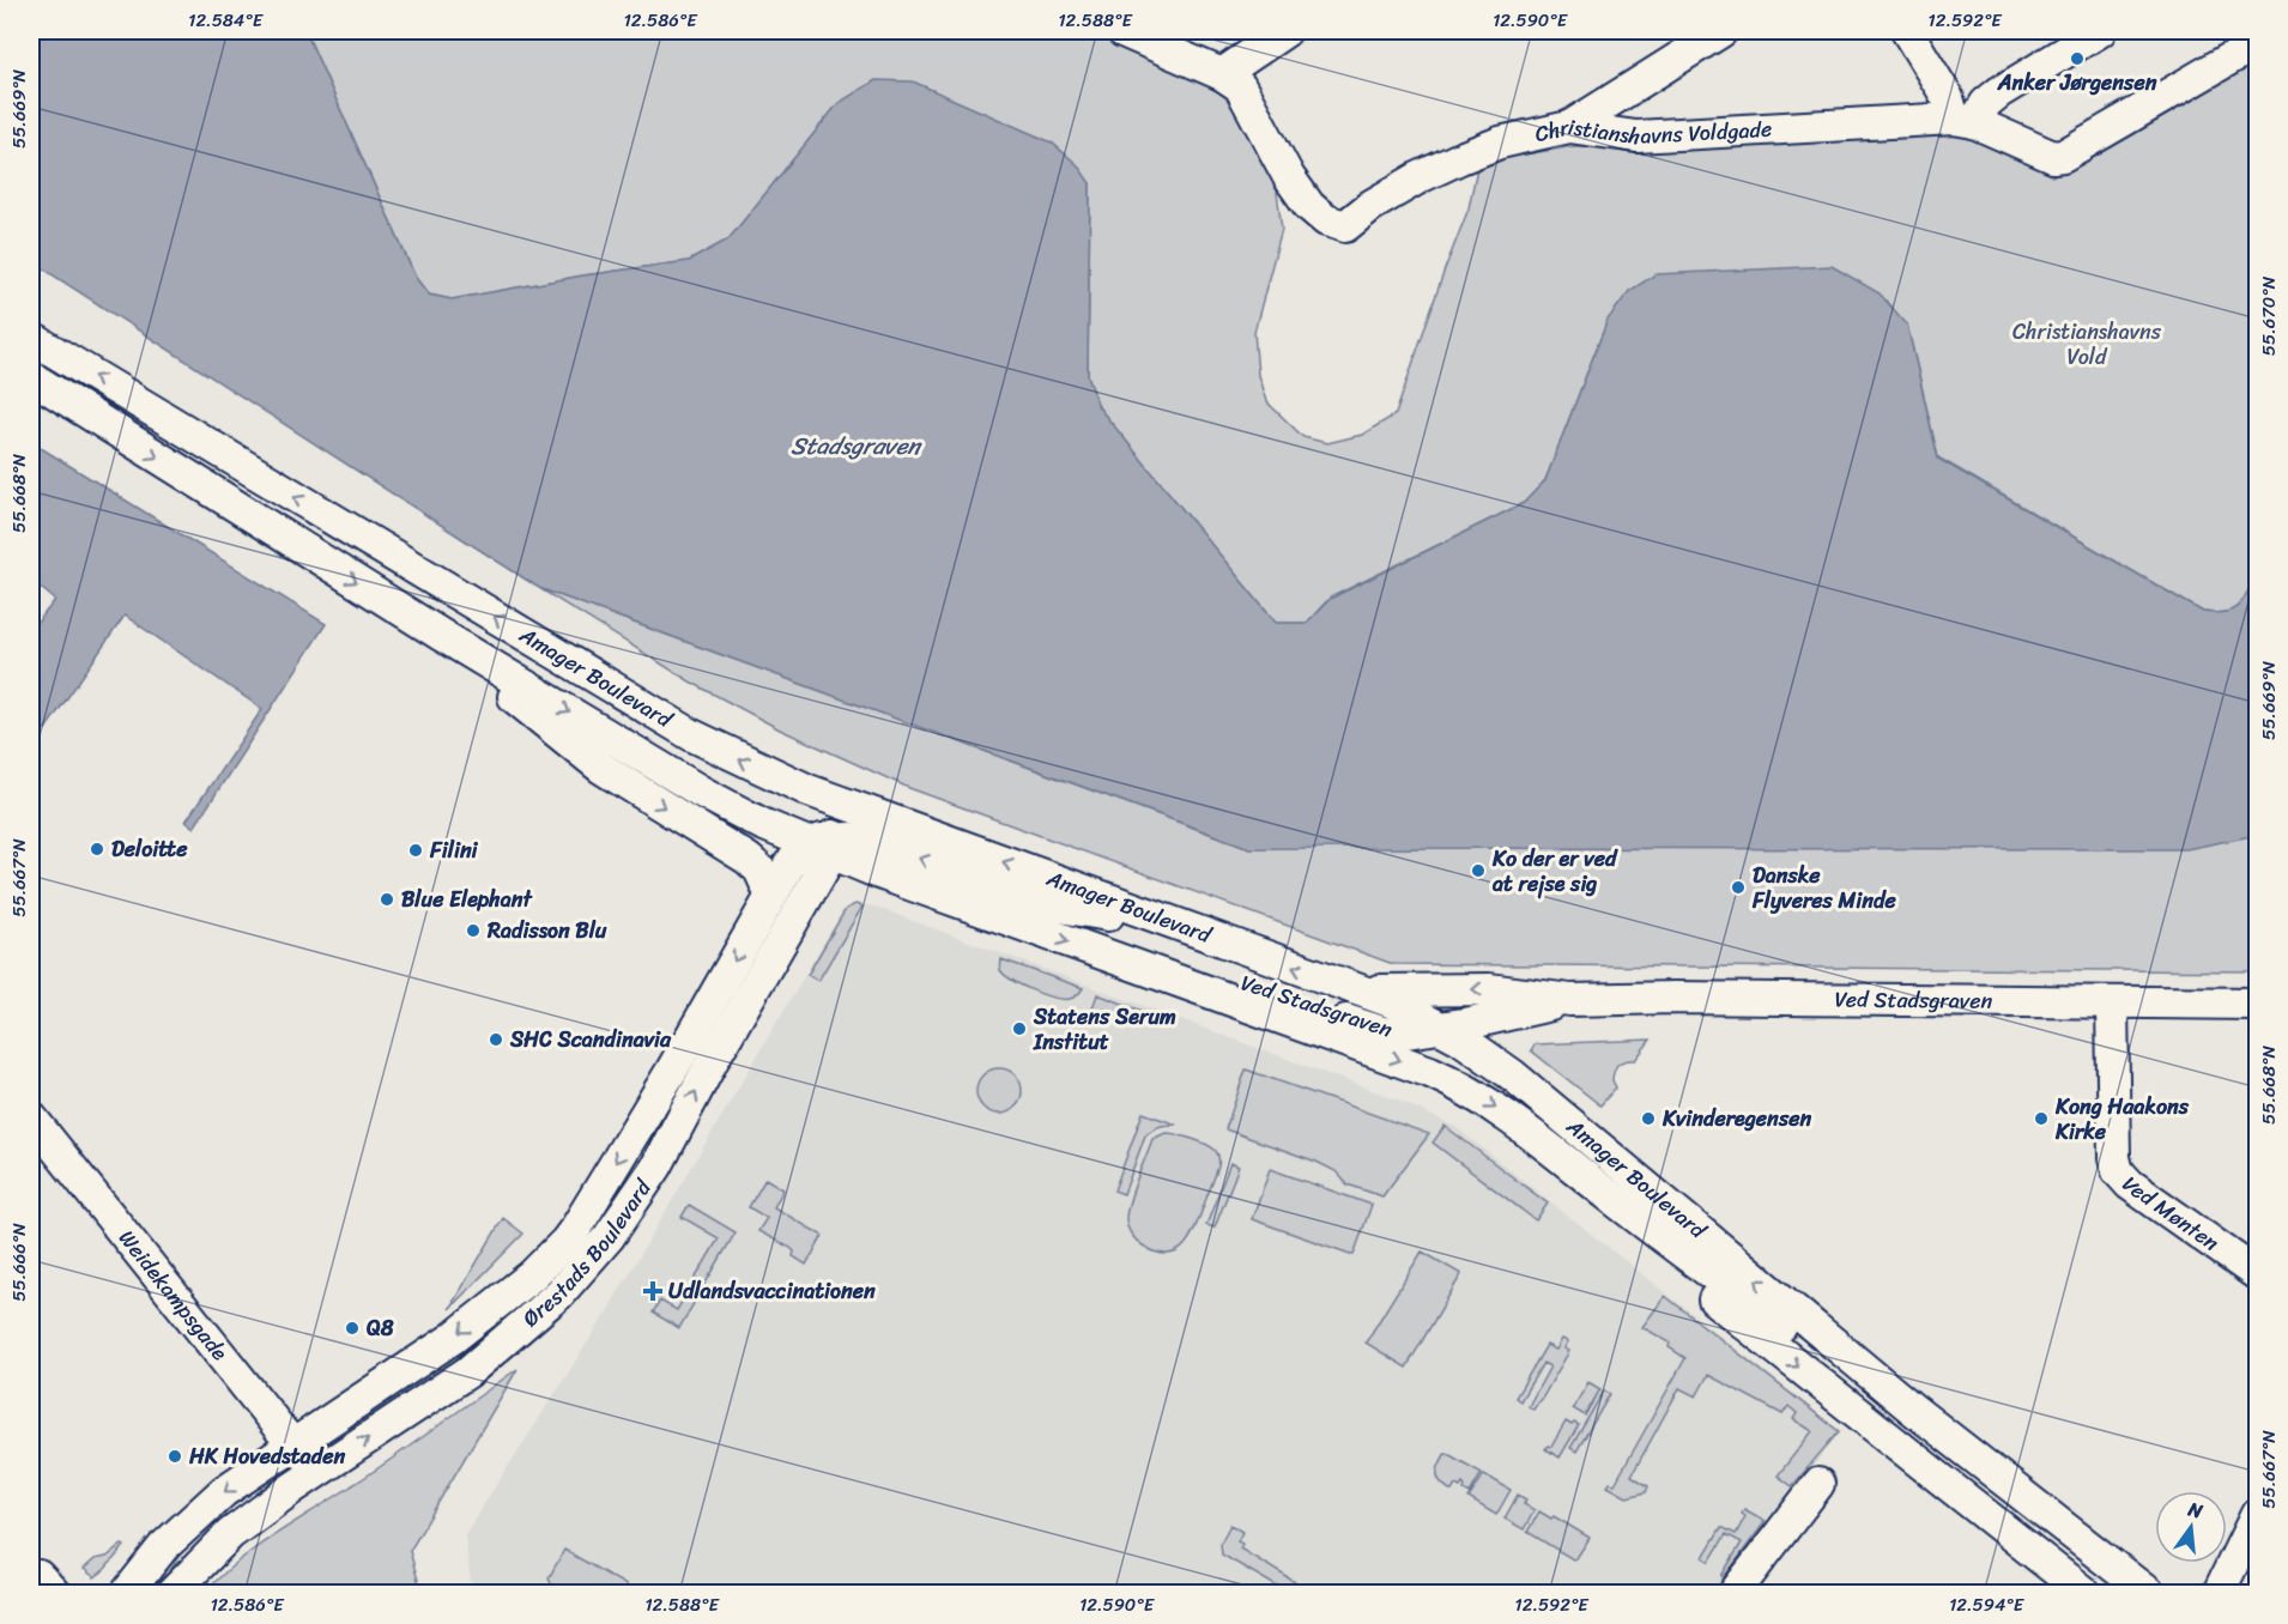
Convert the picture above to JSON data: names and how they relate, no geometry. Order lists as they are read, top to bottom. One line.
{"streets":{"street":["Christianshavns Voldgade","Amager Boulevard","Ved Stadsgraven","Ved Mønten","Ørestads Boulevard","Weidekampsgade"]},"crossings":[["Amager Boulevard","Ved Stadsgraven"],["Amager Boulevard","Ørestads Boulevard"],["Ved Stadsgraven","Ved Mønten"],["Ørestads Boulevard","Weidekampsgade"]],"water":["Stadsgraven"],"parks":["Christianshavns Vold"],"places":{"other":["Anker Jørgensen","Deloitte","Filini","Ko der er ved at rejse sig","Danske Flyveres Minde","Blue Elephant","Radisson Blu","Statens Serum Institut","SHC Scandinavia","Kvinderegensen","Kong Haakons Kirke","Q8","HK Hovedstaden"],"health":["Udlandsvaccinationen"]},"north":"top","coordinates":["12.584°E","12.586°E","12.588°E","12.590°E","12.592°E","55.669°N","55.670°N","55.668°N","55.667°N","55.666°N","12.594°E"]}
